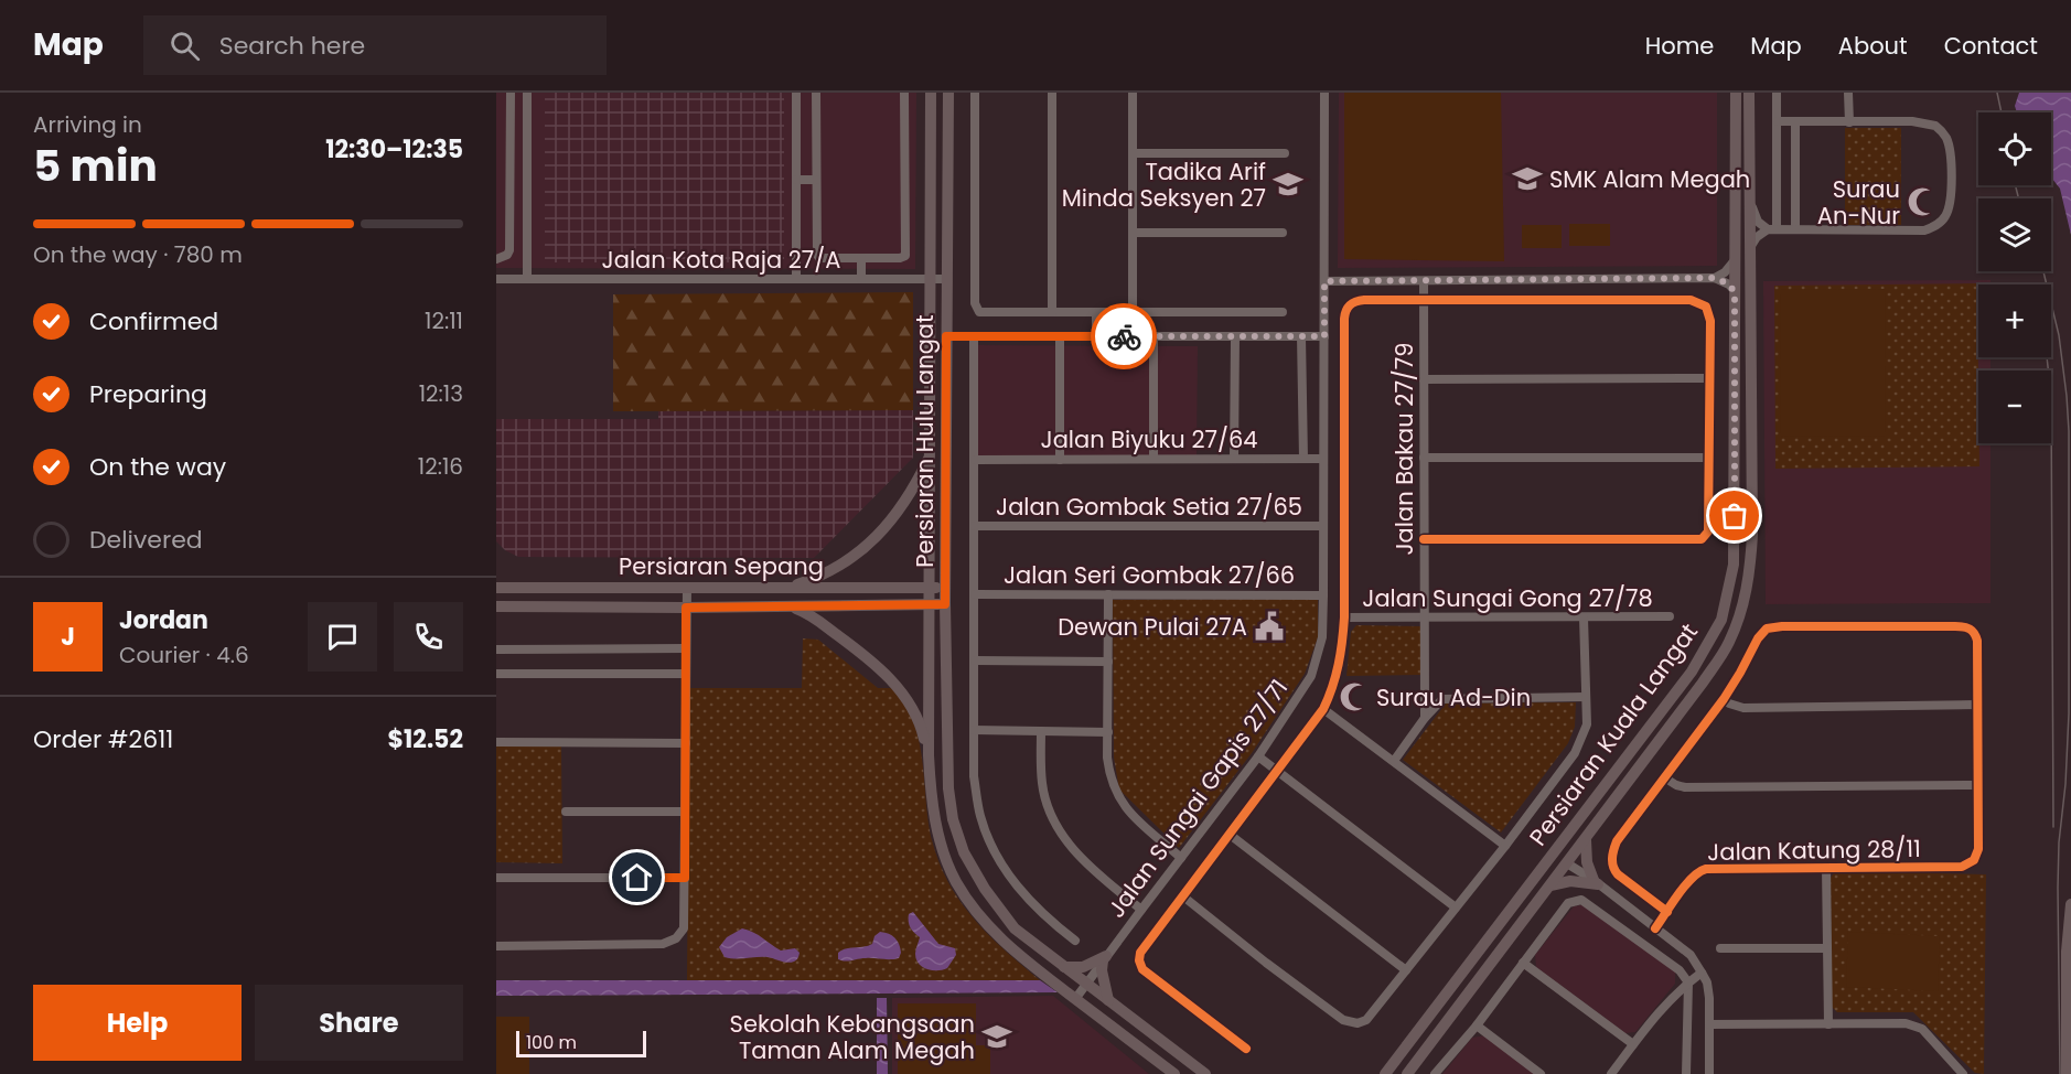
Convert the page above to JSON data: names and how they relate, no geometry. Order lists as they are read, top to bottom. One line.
{"streets":{"main road":["Persiaran Hulu Langat","Persiaran Sepang","Persiaran Kuala Langat"],"street":["Jalan Kota Raja 27/A","Jalan Biyuku 27/64","Jalan Bakau 27/79","Jalan Gombak Setia 27/65","Jalan Seri Gombak 27/66","Jalan Sungai Gong 27/78","Jalan Sungai Gapis 27/71","Jalan Katung 28/11"]},"crossings":[["Jalan Kota Raja 27/A","Persiaran Hulu Langat"],["Jalan Biyuku 27/64","Jalan Sungai Gapis 27/71"],["Persiaran Hulu Langat","Persiaran Sepang"],["Persiaran Hulu Langat","Jalan Sungai Gapis 27/71"],["Jalan Bakau 27/79","Jalan Sungai Gong 27/78"],["Jalan Gombak Setia 27/65","Jalan Sungai Gapis 27/71"],["Jalan Seri Gombak 27/66","Jalan Sungai Gapis 27/71"]],"places":{"school or university":["SMK Alam Megah","Tadika Arif Minda Seksyen 27","Sekolah Kebangsaan Taman Alam Megah"],"mosque":["Surau An-Nur","Surau Ad-Din"],"public building":["Dewan Pulai 27A"]},"scale_bar":"100 m","page":{"header":"Map","search":"Search here","nav":["Home","Map","About","Contact"],"heading":["5 min","Arriving in","12:30–12:35"],"panel":["Jordan","Courier · 4.6","Order #2611","$12.52"],"map_buttons":["+","−"],"bar":"On the way · 780 m","list":[["Confirmed","12:11"],["Preparing","12:13"],["On the way","12:16"],"Delivered"],"round":"J","buttons":["Help","Share"],"scale":"100 m"}}
